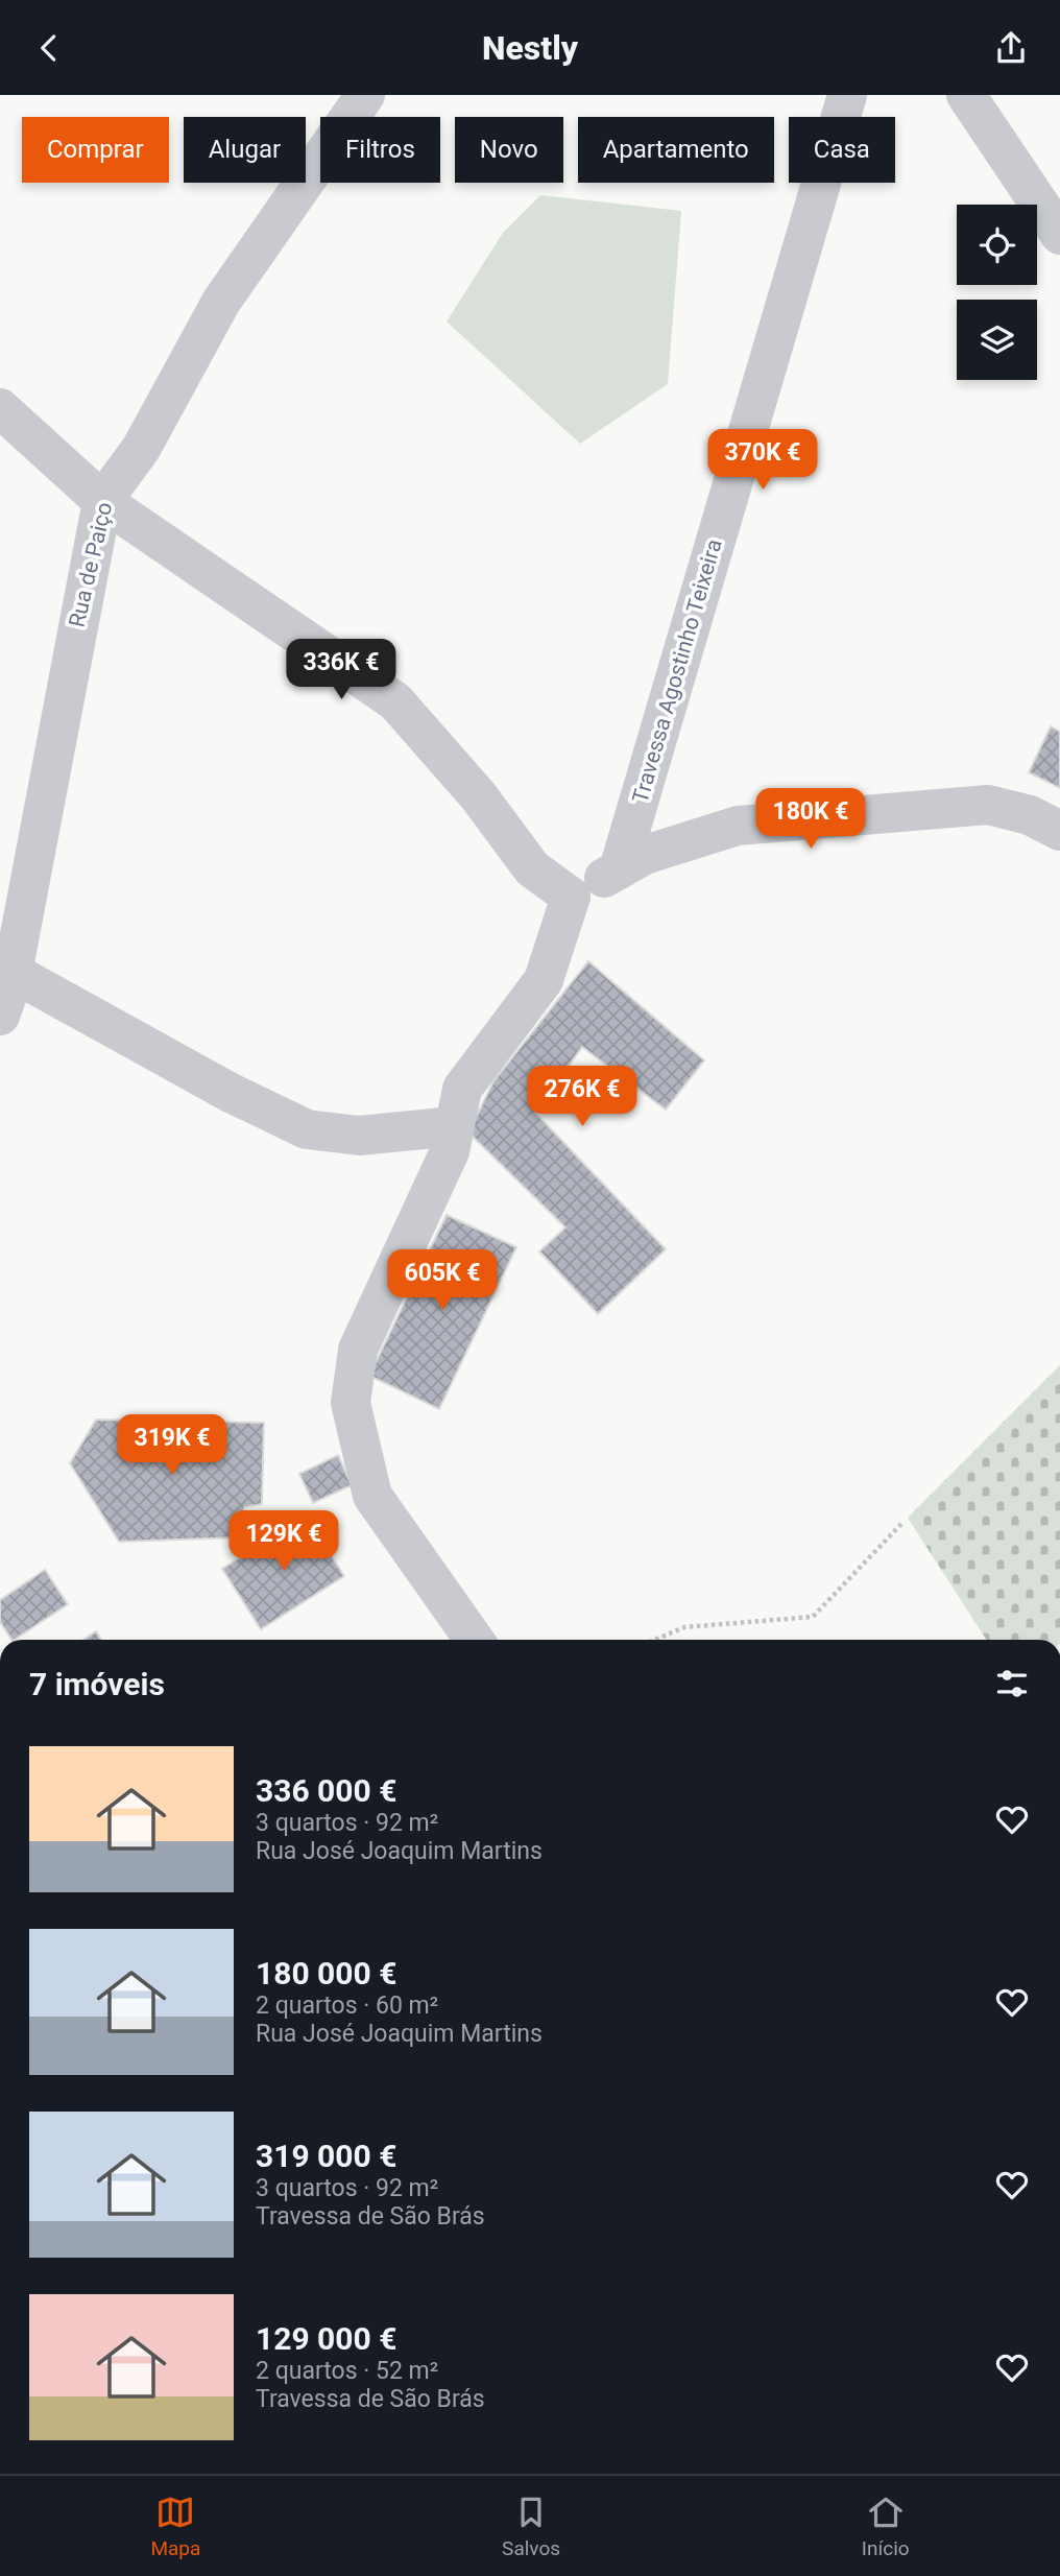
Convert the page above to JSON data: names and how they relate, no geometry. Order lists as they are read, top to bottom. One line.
{"streets":{"street":["Rua de Paiço","Travessa Agostinho Teixeira"]},"page":{"header":"Nestly","chip":["Comprar","Alugar","Filtros","Novo","Apartamento","Casa"],"price":["370K €","336K €","180K €","276K €","605K €","319K €","129K €"],"heading":"7 imóveis","list":[{"name":"336 000 €","note":"3 quartos · 92 m² · Rua José Joaquim Martins"},{"name":"180 000 €","note":"2 quartos · 60 m² · Rua José Joaquim Martins"},{"name":"319 000 €","note":"3 quartos · 92 m² · Travessa de São Brás"},{"name":"129 000 €","note":"2 quartos · 52 m² · Travessa de São Brás"}],"tabs":["Mapa","Salvos","Início"]}}
